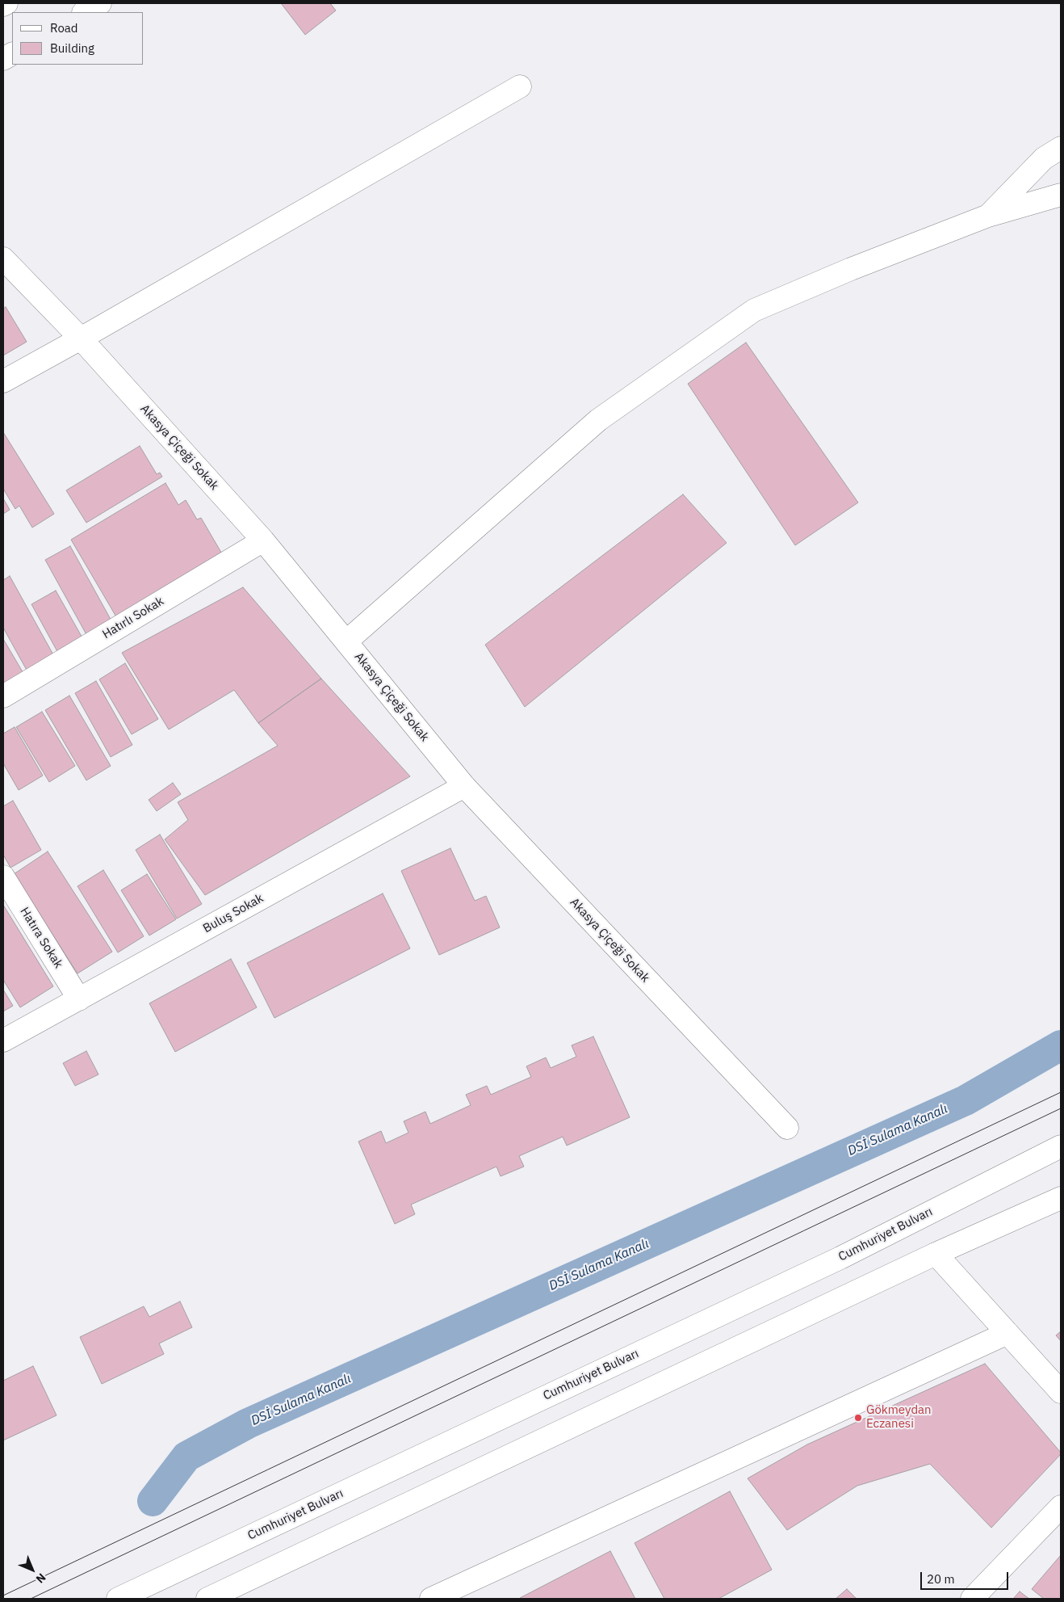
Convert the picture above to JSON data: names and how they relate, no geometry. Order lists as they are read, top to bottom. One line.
{"streets":{"street":["Akasya Çiçeği Sokak","Hatırlı Sokak","Buluş Sokak","Hatıra Sokak","Cumhuriyet Bulvarı"]},"crossings":[["Akasya Çiçeği Sokak","Hatırlı Sokak"],["Akasya Çiçeği Sokak","Buluş Sokak"],["Buluş Sokak","Hatıra Sokak"]],"water":["DSİ Sulama Kanalı"],"places":["Gökmeydan Eczanesi"],"legend":["Road","Building"],"scale_bar":"20 m","north":"bottom right"}
